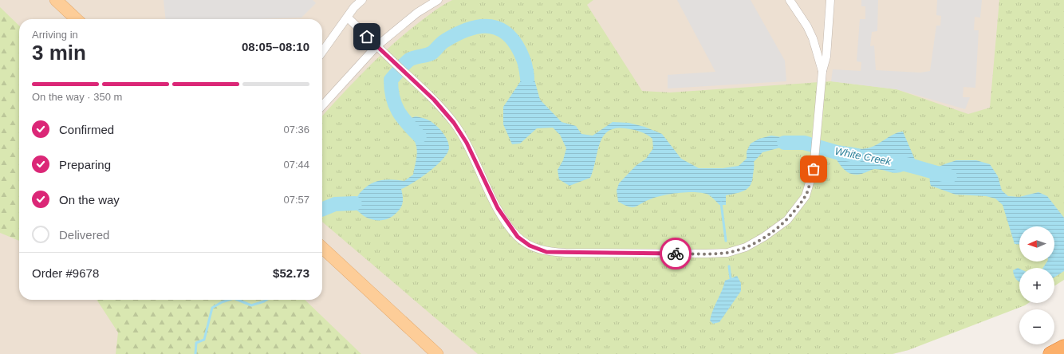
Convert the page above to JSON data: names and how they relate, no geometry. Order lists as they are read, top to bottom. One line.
{"water":["White Creek"],"north":"left","page":{"heading":["3 min","Arriving in","08:05–08:10"],"panel":["Order #9678","$52.73"],"bar":"On the way · 350 m","list":[["Confirmed","07:36"],["Preparing","07:44"],["On the way","07:57"],"Delivered"],"map_buttons":["+","−"]}}
